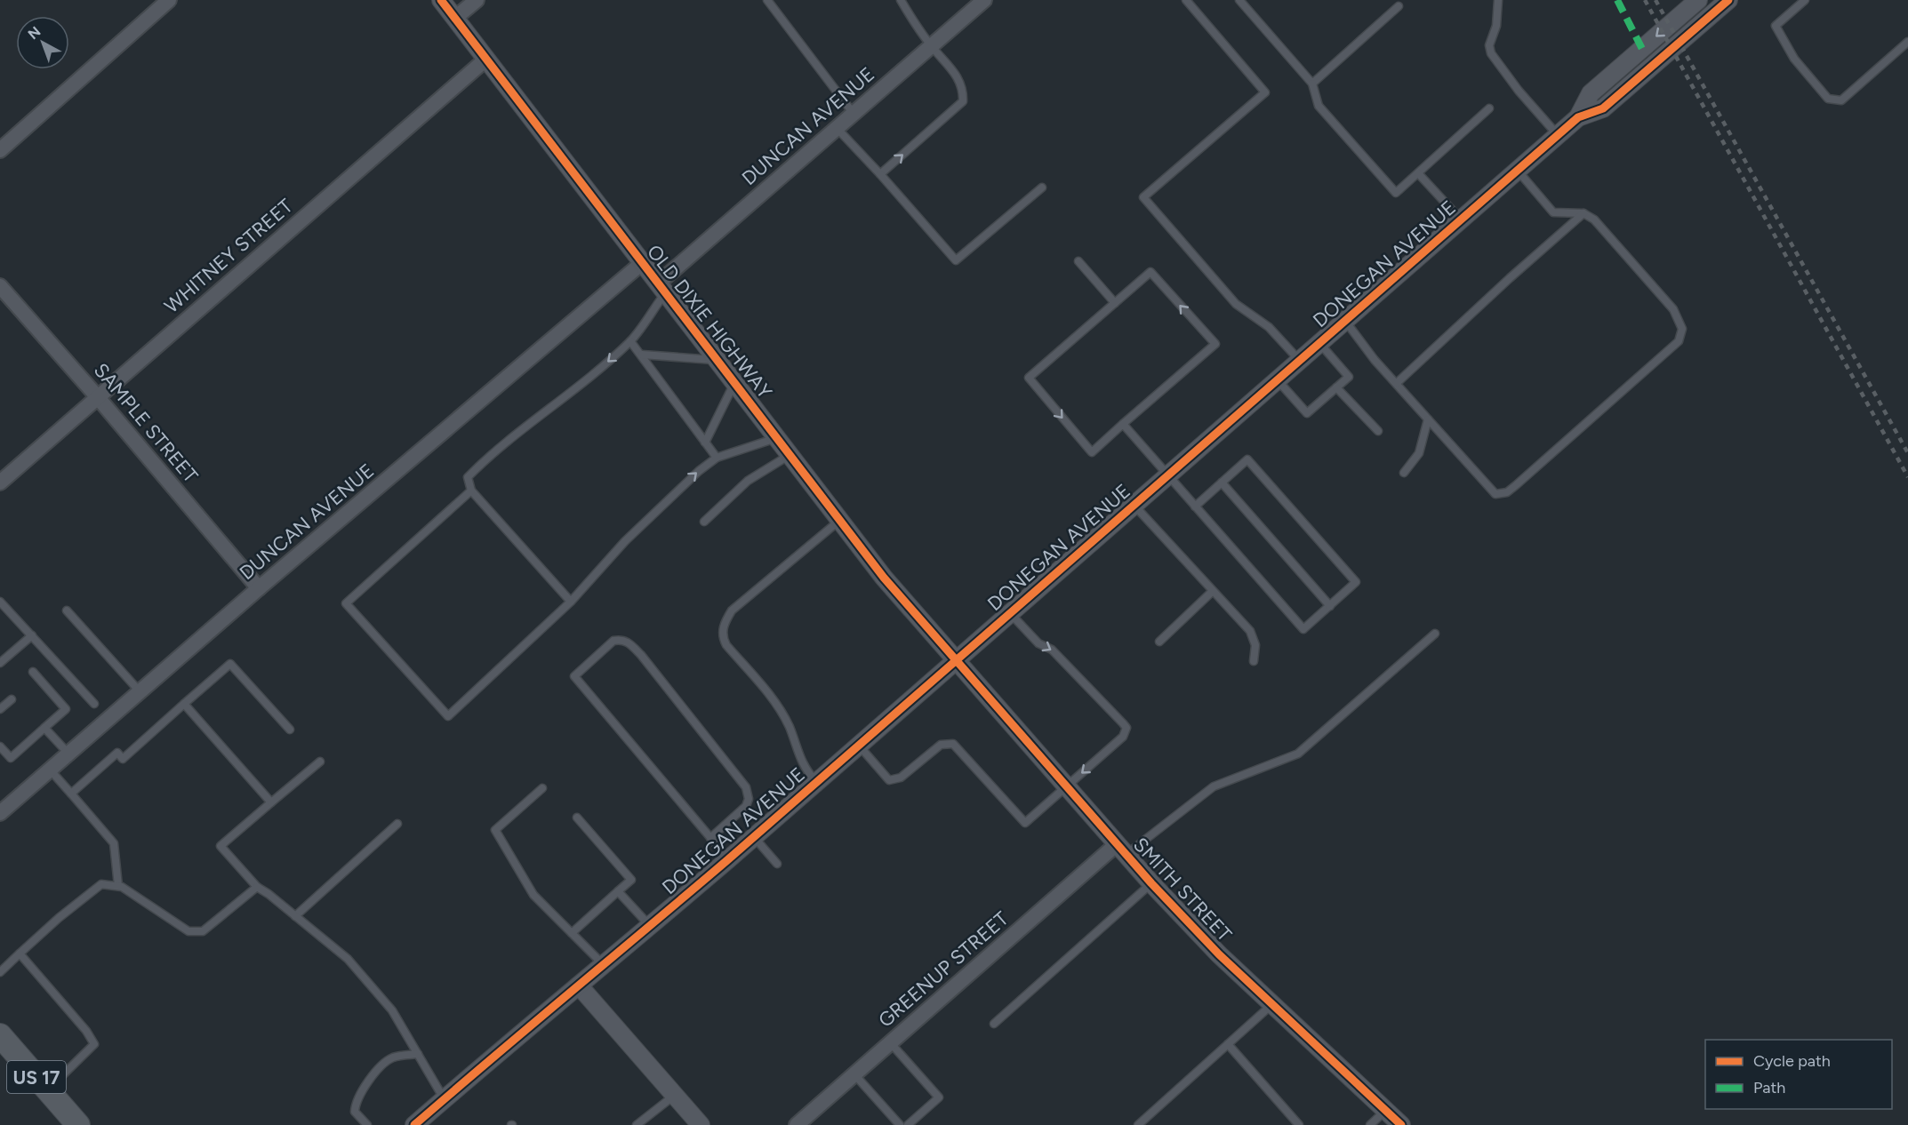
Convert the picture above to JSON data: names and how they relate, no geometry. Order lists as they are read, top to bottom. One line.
{"streets":{"main road":["US 17"],"street":["DUNCAN AVENUE","WHITNEY STREET","DONEGAN AVENUE","OLD DIXIE HIGHWAY","SAMPLE STREET","SMITH STREET","GREENUP STREET"]},"crossings":[["DUNCAN AVENUE","OLD DIXIE HIGHWAY"],["DUNCAN AVENUE","SAMPLE STREET"],["WHITNEY STREET","OLD DIXIE HIGHWAY"],["WHITNEY STREET","SAMPLE STREET"],["DONEGAN AVENUE","OLD DIXIE HIGHWAY"],["DONEGAN AVENUE","SMITH STREET"],["OLD DIXIE HIGHWAY","SMITH STREET"],["SMITH STREET","GREENUP STREET"]],"legend":["Cycle path","Path"],"north":"top left"}
